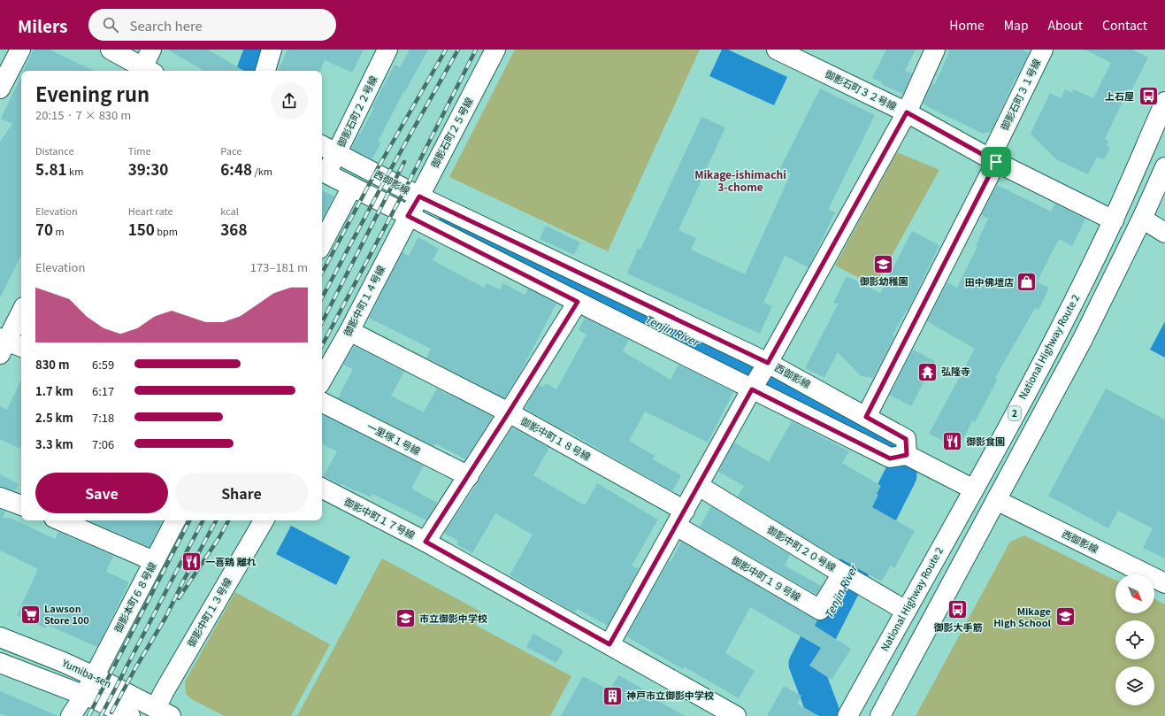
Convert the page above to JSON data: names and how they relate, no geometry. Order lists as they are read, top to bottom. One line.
{"streets":{"main road":["御影石町３２号線","御影石町３１号線","御影石町２２号線","御影石町２５号線","西御影線","御影中町１４号線","National Highway Route 2","2","一里塚１号線","御影中町１８号線","御影中町１７号線","御影中町２０号線","御影中町１９号線","御影本町６８号線","御影中町１３号線","Yumiba-sen"]},"crossings":[["御影石町３２号線","御影石町３１号線"],["御影石町３２号線","National Highway Route 2"],["御影石町３１号線","西御影線"],["御影石町２２号線","西御影線"],["御影石町２５号線","西御影線"],["御影石町２５号線","御影中町１４号線"],["西御影線","御影中町１４号線"],["御影中町１４号線","御影中町１８号線"],["National Highway Route 2","御影中町２０号線"],["御影中町１８号線","御影中町１９号線"],["御影中町２０号線","御影中町１９号線"],["御影本町６８号線","Yumiba-sen"],["御影中町１３号線","Yumiba-sen"]],"districts":["Mikage-ishimachi 3-chome"],"water":["Tenjin River"],"places":{"bus stop":["上石屋","御影大手筋"],"school or university":["御影幼稚園","Mikage High School","市立御影中学校"],"shop":["田中佛壇店"],"temple":["弘隆寺"],"restaurant":["御影食園","一喜鶏 離れ"],"supermarket":["Lawson Store 100"],"building":["神戸市立御影中学校"]},"north":"bottom right","page":{"header":"Milers","search":"Search here","nav":["Home","Map","About","Contact"],"heading":["Evening run","20:15 · 7 × 830 m"],"stats":[["Distance","5.81 km"],["Time","39:30"],["Pace","6:48 /km"],["Elevation","70 m"],["Heart rate","150 bpm"],["kcal","368"]],"chart":["Elevation","173–181 m"],"list":[{"name":"830 m","note":"6:59"},{"name":"1.7 km","note":"6:17"},{"name":"2.5 km","note":"7:18"},{"name":"3.3 km","note":"7:06"}],"buttons":["Save","Share"]}}
